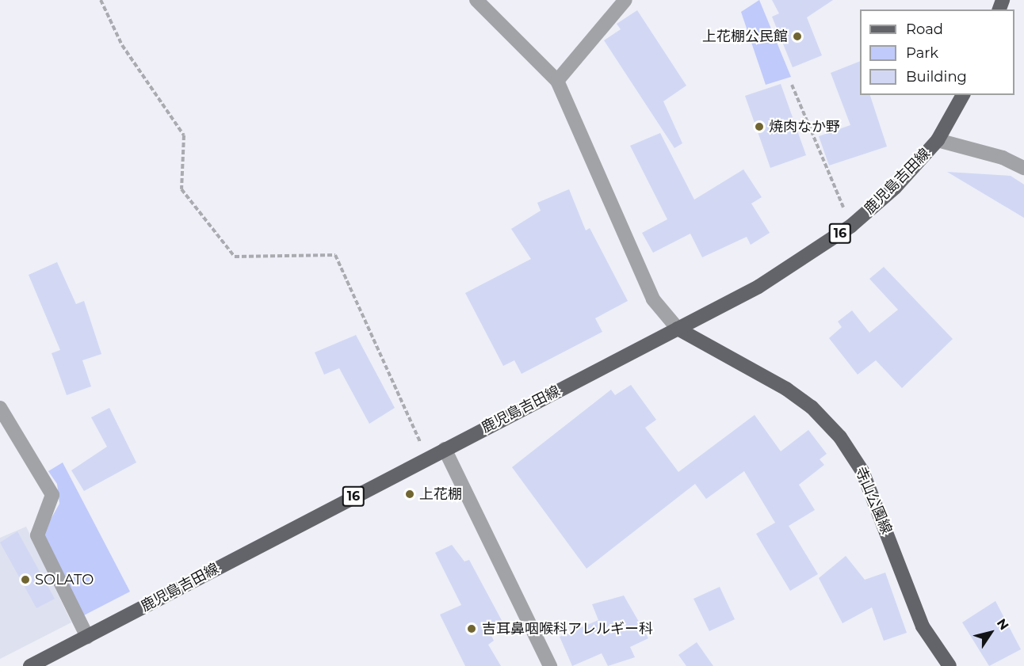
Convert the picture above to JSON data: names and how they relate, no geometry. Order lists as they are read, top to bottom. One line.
{"streets":{"main road":["鹿児島吉田線","16","寺山公園線"]},"crossings":[["鹿児島吉田線","寺山公園線"]],"places":["上花棚公民館","焼肉なか野","上花棚","SOLATO","吉耳鼻咽喉科アレルギー科"],"legend":["Road","Park","Building"],"north":"top right"}
